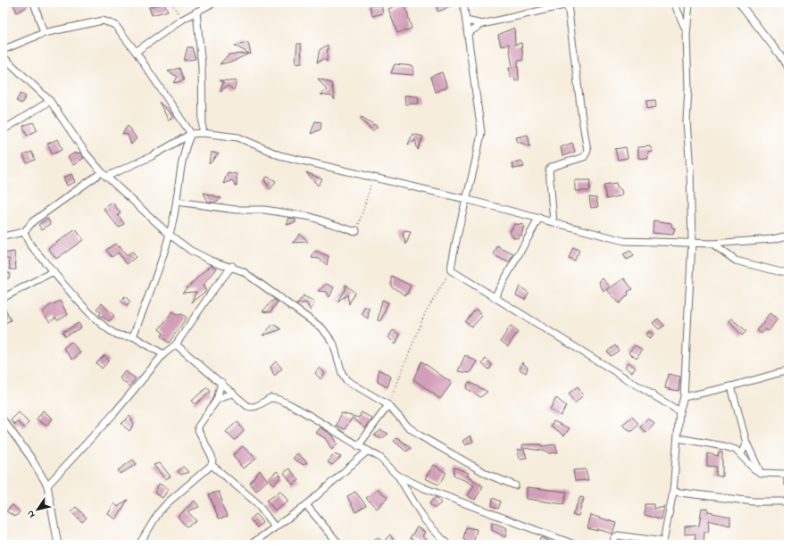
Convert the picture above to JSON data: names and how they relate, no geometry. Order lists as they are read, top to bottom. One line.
{"north":"bottom left"}
